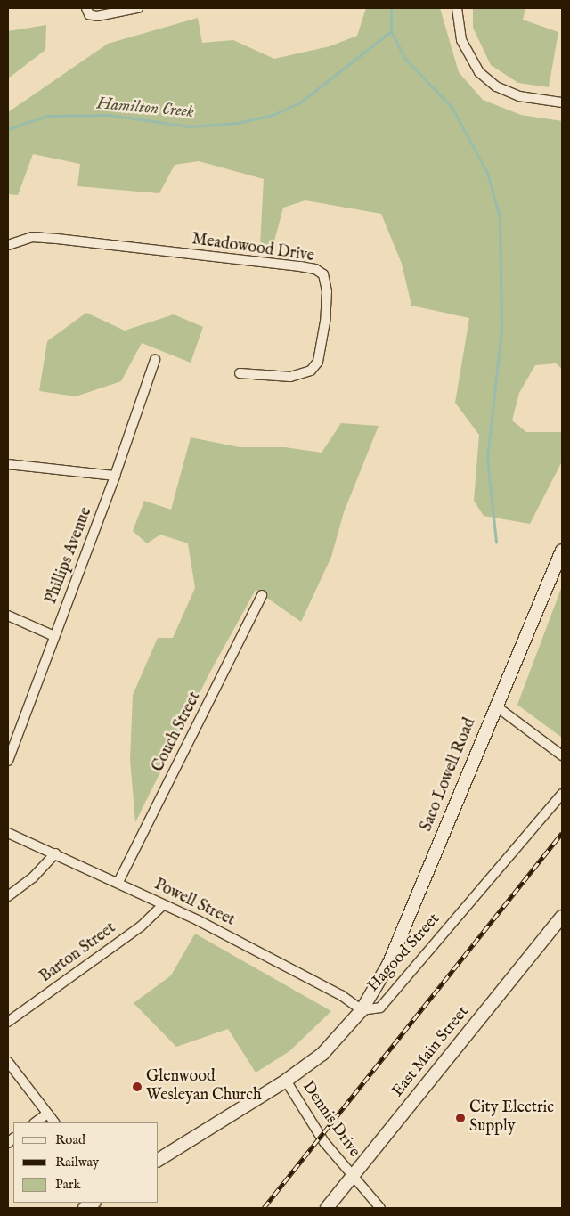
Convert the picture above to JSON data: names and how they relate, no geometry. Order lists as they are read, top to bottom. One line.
{"streets":{"street":["Meadowood Drive","Phillips Avenue","Couch Street","Saco Lowell Road","Powell Street","Barton Street","Hagood Street","East Main Street","Dennis Drive"]},"crossings":[["Couch Street","Powell Street"],["Saco Lowell Road","Powell Street"],["Saco Lowell Road","Hagood Street"],["Powell Street","Barton Street"],["Powell Street","Hagood Street"],["Hagood Street","Dennis Drive"],["East Main Street","Dennis Drive"]],"water":["Hamilton Creek"],"places":["Glenwood Wesleyan Church","City Electric Supply"],"legend":["Road","Railway","Park"]}
